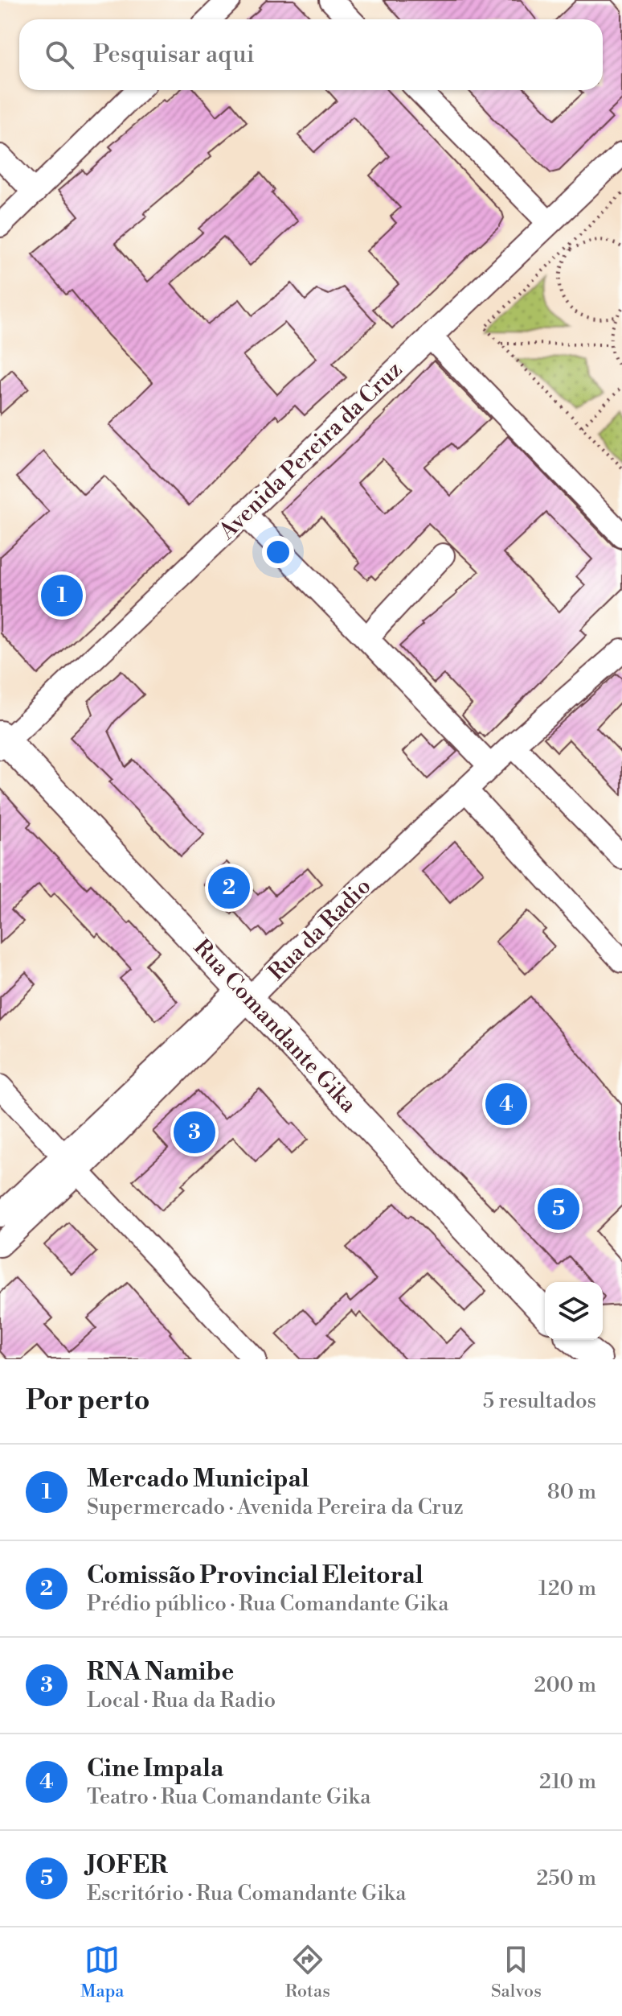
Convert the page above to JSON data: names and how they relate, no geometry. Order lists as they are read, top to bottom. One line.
{"streets":{"street":["Avenida Pereira da Cruz","Rua da Radio","Rua Comandante Gika"]},"crossings":[["Avenida Pereira da Cruz","Rua Comandante Gika"],["Rua da Radio","Rua Comandante Gika"]],"page":{"search":"Pesquisar aqui","pins":["1","2","4","3","5"],"heading":["Por perto","5 resultados"],"list":[{"mark":"1","name":"Mercado Municipal","note":"Supermercado · Avenida Pereira da Cruz","value":"80 m"},{"mark":"2","name":"Comissão Provincial Eleitoral","note":"Prédio público · Rua Comandante Gika","value":"120 m"},{"mark":"3","name":"RNA Namibe","note":"Local · Rua da Radio","value":"200 m"},{"mark":"4","name":"Cine Impala","note":"Teatro · Rua Comandante Gika","value":"210 m"},{"mark":"5","name":"JOFER","note":"Escritório · Rua Comandante Gika","value":"250 m"}],"nav":["Mapa","Rotas","Salvos"]}}
